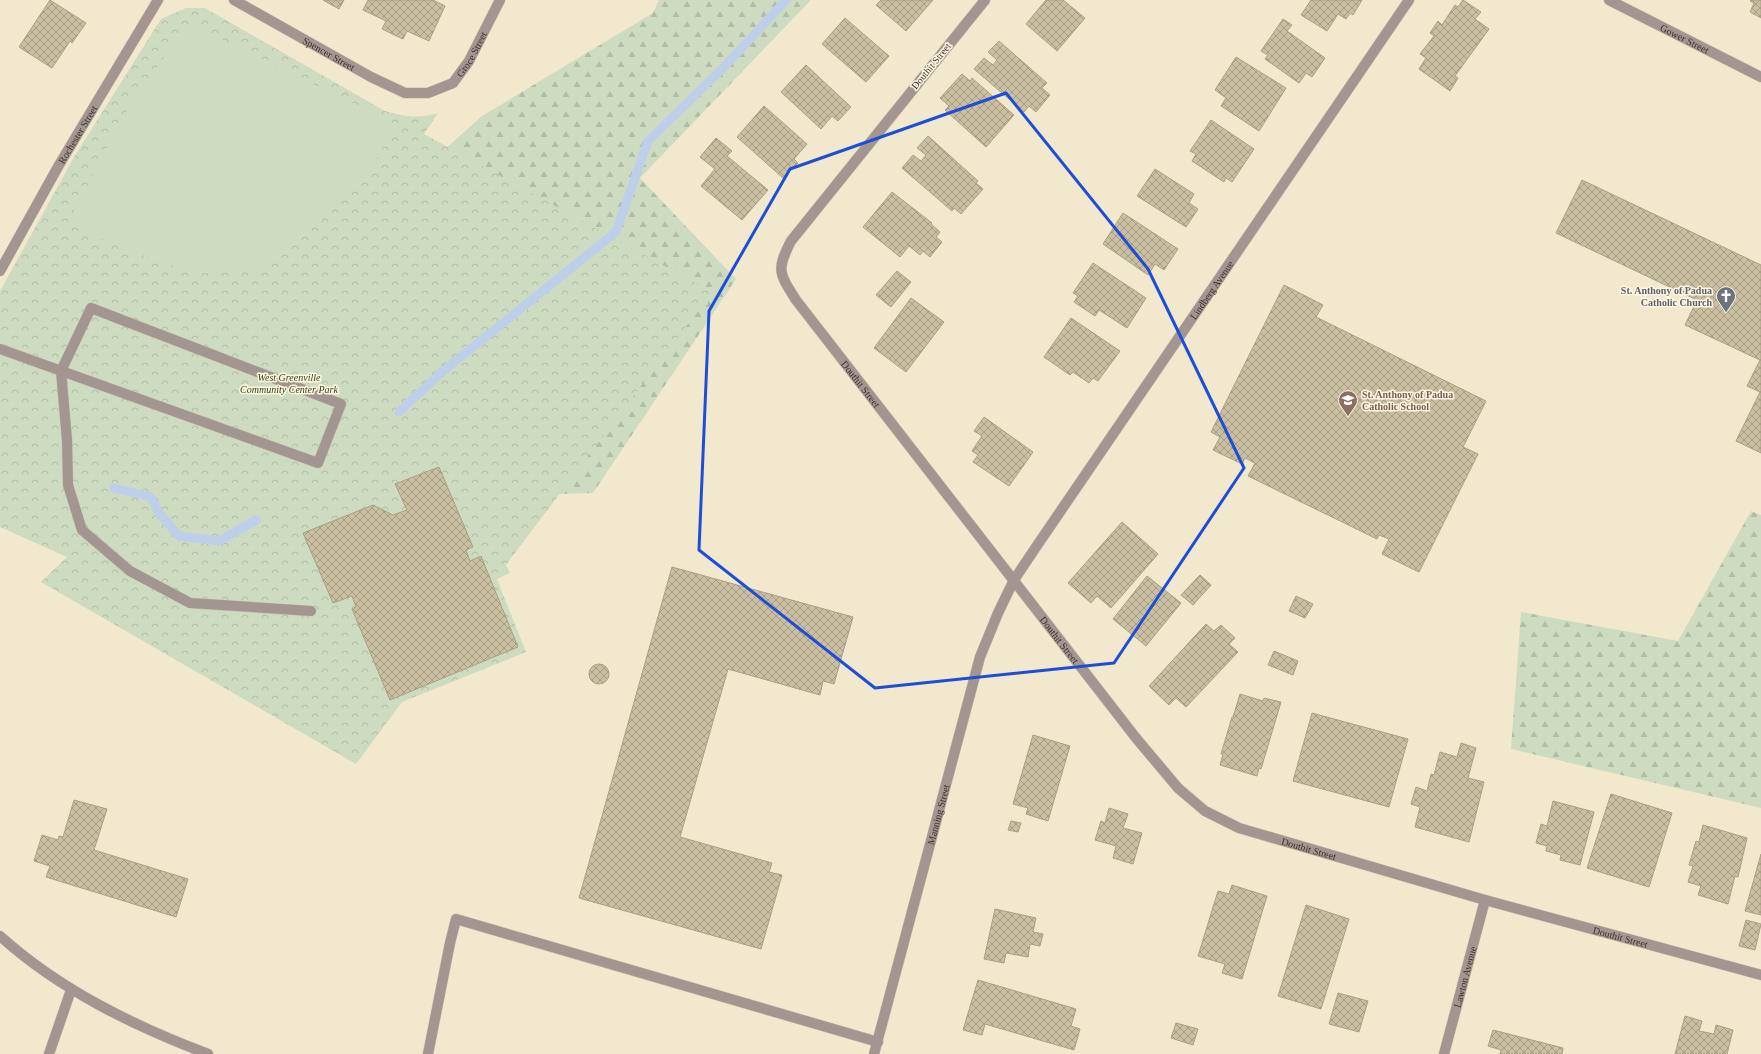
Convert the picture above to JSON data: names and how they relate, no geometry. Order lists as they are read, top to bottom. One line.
{"streets":{"street":["Gower Street","Groce Street","Spencer Street","Douthit Street","Rochester Street","Lindberg Avenue","Manning Street","Lawton Avenue"]},"crossings":[["Groce Street","Spencer Street"],["Douthit Street","Lindberg Avenue"],["Douthit Street","Manning Street"],["Douthit Street","Lawton Avenue"],["Lindberg Avenue","Manning Street"]],"parks":["West Greenville Community Center Park"],"places":{"church":["St. Anthony of Padua Catholic Church"],"school or university":["St. Anthony of Padua Catholic School"]}}
